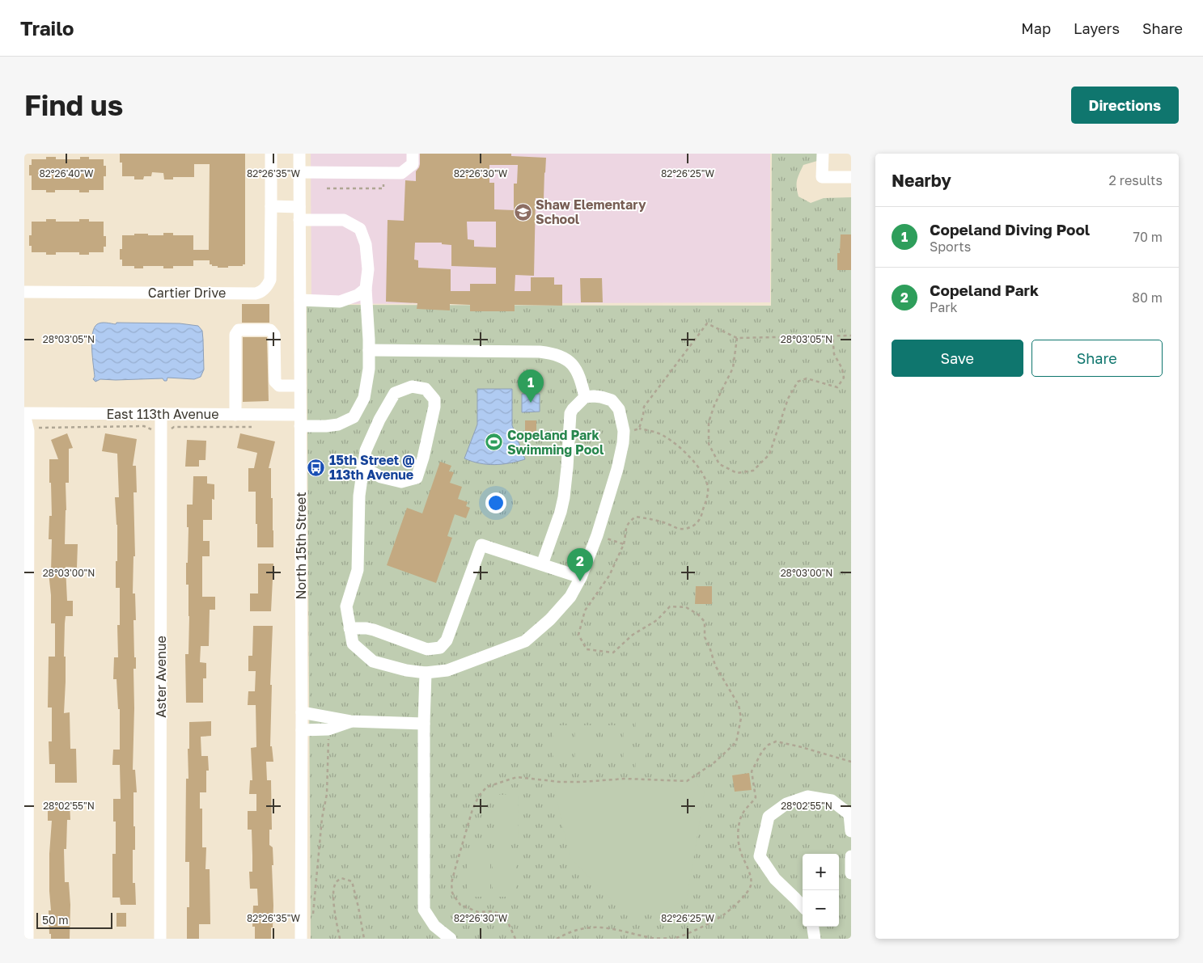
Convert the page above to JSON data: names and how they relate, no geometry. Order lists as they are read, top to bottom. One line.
{"streets":{"street":["Cartier Drive","East 113th Avenue","North 15th Street","Aster Avenue"]},"crossings":[["East 113th Avenue","North 15th Street"],["East 113th Avenue","Aster Avenue"]],"places":{"school or university":["Shaw Elementary School"],"sports":["Copeland Park Swimming Pool"],"bus stop":["15th Street @ 113th Avenue"]},"scale_bar":"50 m","page":{"header":"Trailo","nav":["Map","Layers","Share"],"buttons":["Directions",["Save","Share"]],"title":"Find us","heading":["Nearby","2 results"],"list":[{"mark":"1","name":"Copeland Diving Pool","note":"Sports","value":"70 m"},{"mark":"2","name":"Copeland Park","note":"Park","value":"80 m"}],"pins":["1","2"],"map_buttons":["+","−"],"scale":"50 m"},"coordinates":["82°26'40\"W","82°26'35\"W","82°26'30\"W","82°26'25\"W","28°03'05\"N","28°03'00\"N","28°02'55\"N"]}
